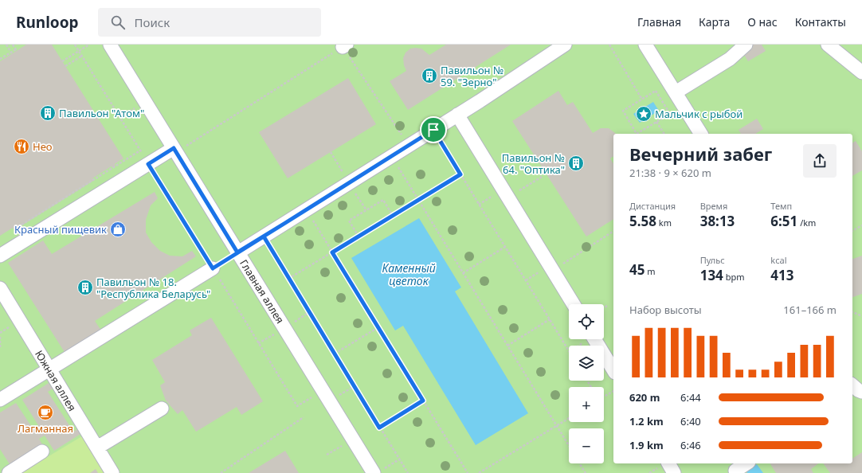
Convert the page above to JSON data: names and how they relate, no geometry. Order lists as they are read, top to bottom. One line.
{"streets":{"lane":["Главная аллея","Южная аллея"]},"water":["Каменный цветок"],"places":{"building":["Павильон № 59. \"Зерно\"","Павильон \"Атом\"","Павильон № 64. \"Оптика\"","Павильон № 18. \"Республика Беларусь\""],"place":["Мальчик с рыбой"],"restaurant":["Нео"],"shop":["Красный пищевик"],"cafe":["Лагманная"]},"page":{"header":"Runloop","search":"Поиск","nav":["Главная","Карта","О нас","Контакты"],"heading":["Вечерний забег","21:38 · 9 × 620 m"],"stats":[["Дистанция","5.58 km"],["Время","38:13"],["Темп","6:51 /km"],["45 m"],["Пульс","134 bpm"],["kcal","413"]],"chart":["Набор высоты","161–166 m"],"map_buttons":["+","−"],"list":[{"name":"620 m","note":"6:44"},{"name":"1.2 km","note":"6:40"},{"name":"1.9 km","note":"6:46"}]}}
